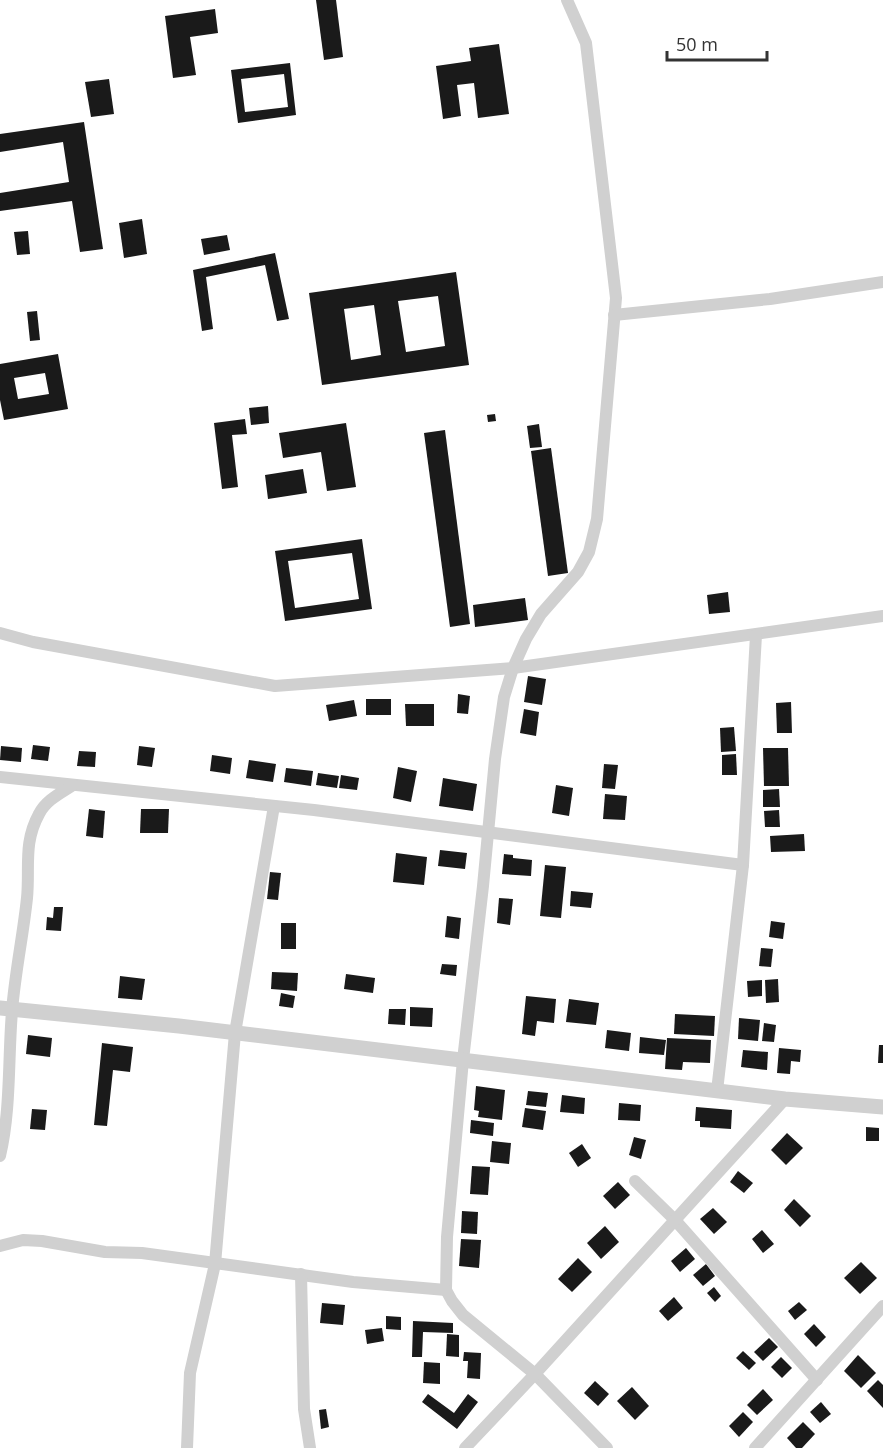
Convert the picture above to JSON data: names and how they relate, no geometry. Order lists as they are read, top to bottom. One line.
{"scale_bar":"50 m"}
